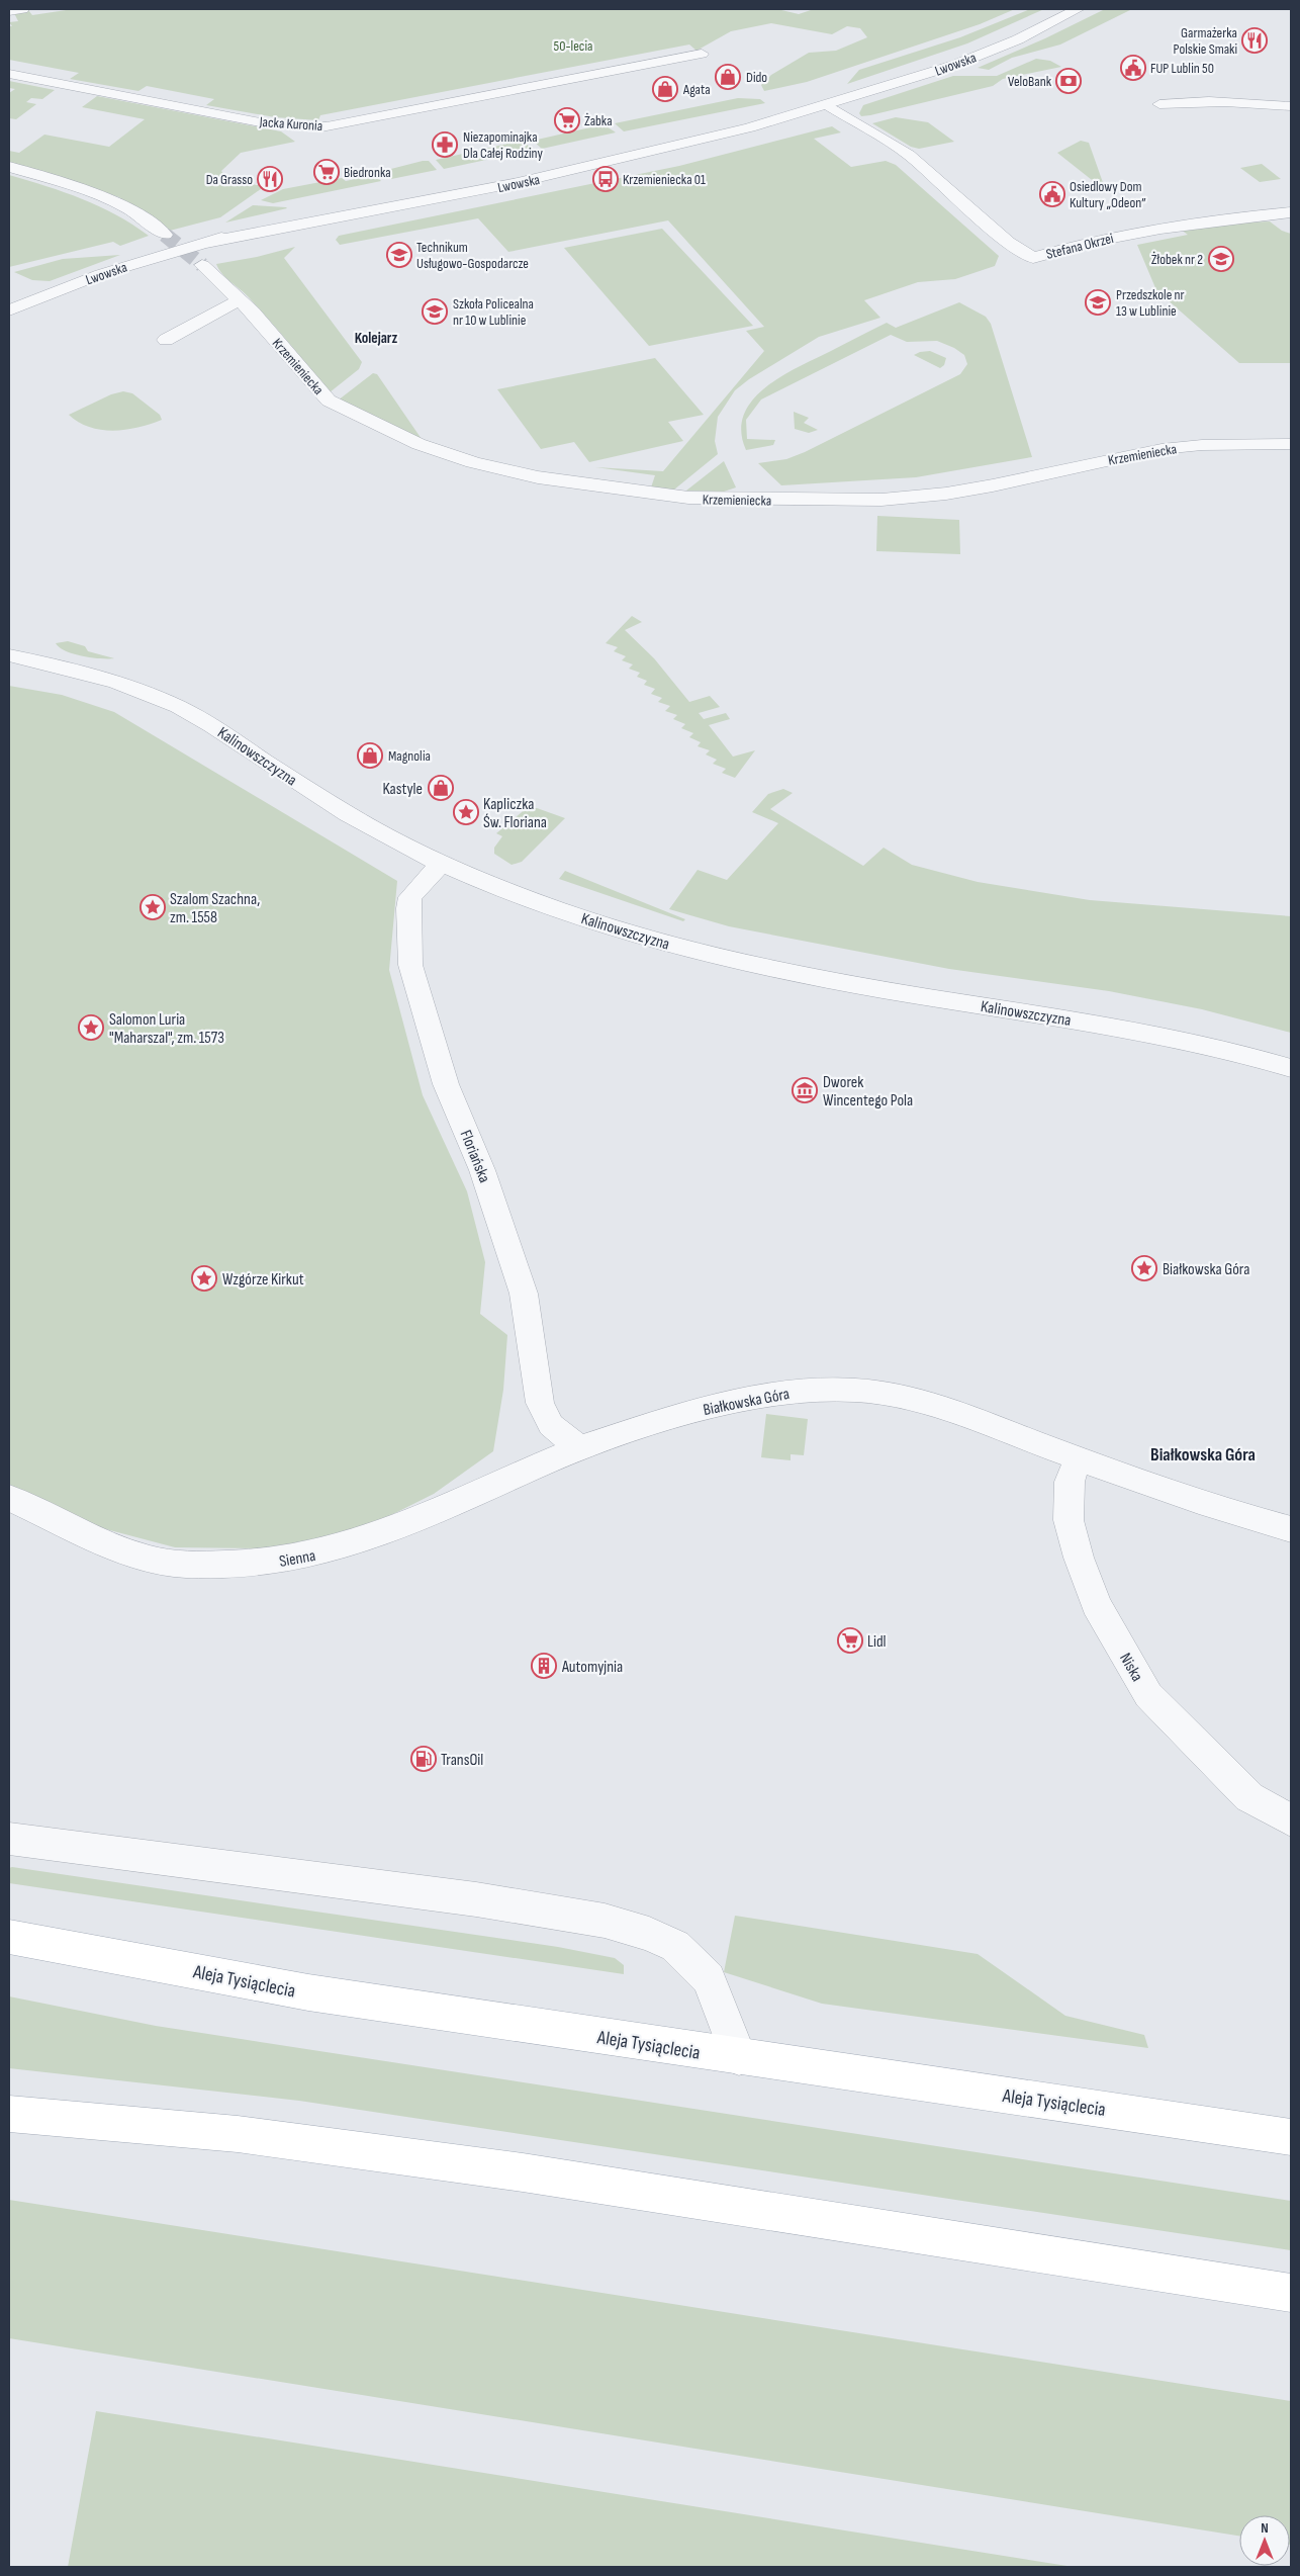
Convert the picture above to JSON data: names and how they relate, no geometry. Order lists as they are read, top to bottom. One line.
{"streets":{"main road":["Aleja Tysiąclecia"],"street":["Lwowska","Jacka Kuronia","Stefana Okrzei","Krzemieniecka","Kalinowszczyzna","Floriańska","Białkowska Góra","Sienna","Niska"]},"crossings":[["Lwowska","Stefana Okrzei"],["Kalinowszczyzna","Floriańska"],["Floriańska","Białkowska Góra"],["Floriańska","Sienna"],["Białkowska Góra","Sienna"],["Białkowska Góra","Niska"]],"districts":["Kolejarz","Białkowska Góra"],"parks":["50-lecia"],"places":{"restaurant":["Garmażerka Polskie Smaki","Da Grasso"],"public building":["FUP Lublin 50","Osiedlowy Dom Kultury „Odeon”"],"shop":["Dido","Agata","Magnolia","Kastyle"],"bank":["VeloBank"],"supermarket":["Żabka","Biedronka","Lidl"],"pharmacy":["Niezapominajka Dla Całej Rodziny"],"bus stop":["Krzemieniecka 01"],"school or university":["Technikum Usługowo-Gospodarcze","Żłobek nr 2","Przedszkole nr 13 w Lublinie","Szkoła Policealna nr 10 w Lublinie"],"place":["Kapliczka Św. Floriana","Szalom Szachna, zm. 1558","Salomon Luria \"Maharszal\", zm. 1573","Białkowska Góra","Wzgórze Kirkut"],"museum":["Dworek Wincentego Pola"],"building":["Automyjnia"],"fuel station":["TransOil"]},"north":"top"}
